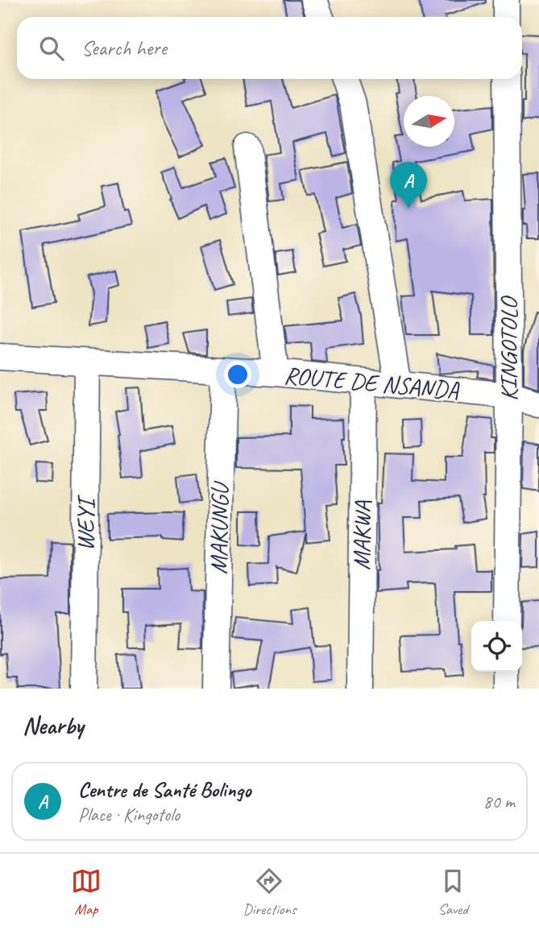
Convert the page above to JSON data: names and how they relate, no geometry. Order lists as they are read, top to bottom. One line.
{"streets":{"street":["KINGOTOLO","ROUTE DE NSANDA","WEYI","MAKUNGU","MAKWA"]},"crossings":[["KINGOTOLO","ROUTE DE NSANDA"],["ROUTE DE NSANDA","WEYI"],["ROUTE DE NSANDA","MAKUNGU"],["ROUTE DE NSANDA","MAKWA"]],"north":"right","page":{"search":"Search here","pins":"A","heading":"Nearby","list":[{"mark":"A","name":"Centre de Santé Bolingo","note":"Place · Kingotolo","value":"80 m"}],"nav":["Map","Directions","Saved"]}}
